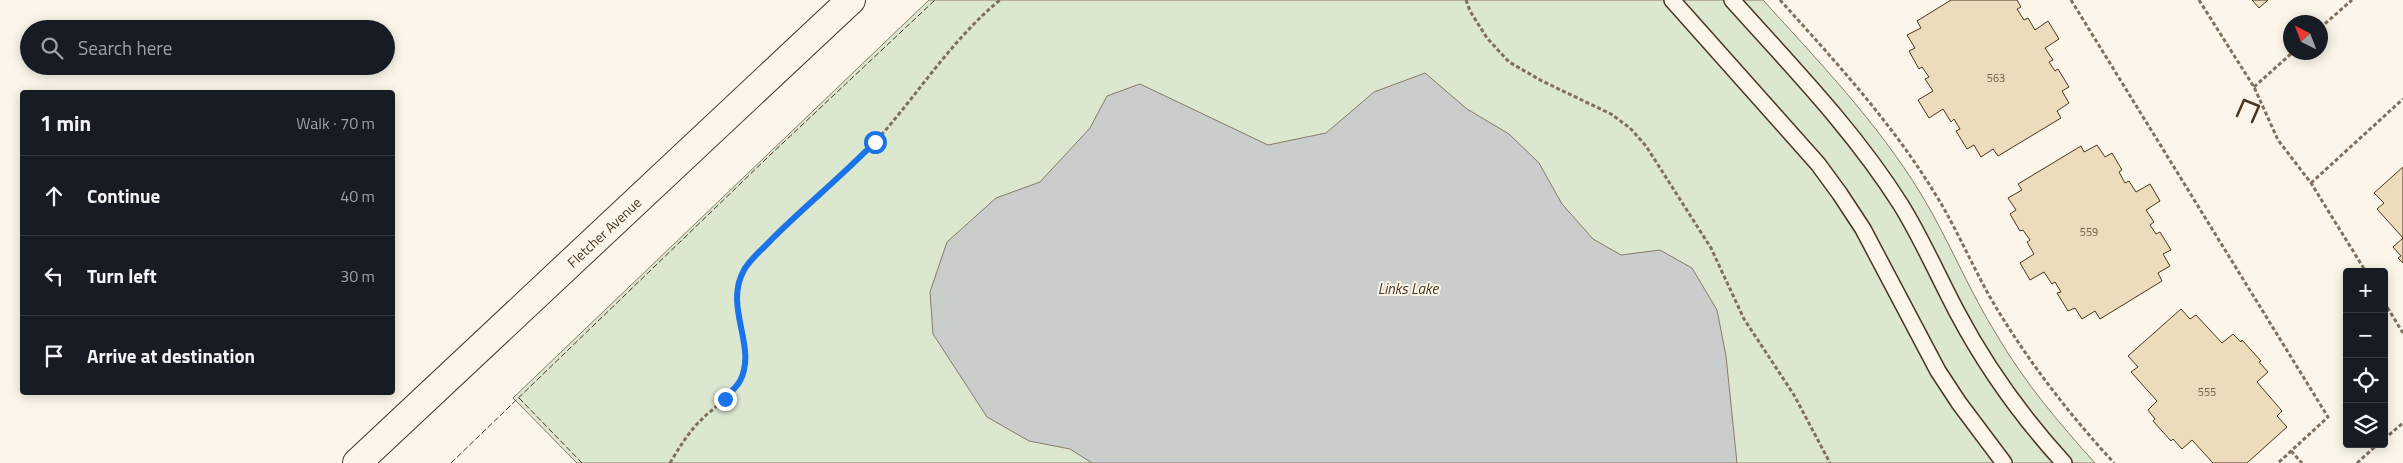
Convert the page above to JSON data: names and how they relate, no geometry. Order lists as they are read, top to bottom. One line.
{"streets":{"street":["Fletcher Avenue"]},"water":["Links Lake"],"house_numbers":["563","559","555"],"north":"top left","page":{"search":"Search here","heading":["1 min","Walk · 70 m"],"list":[["Continue","40 m"],["Turn left","30 m"],"Arrive at destination"],"map_buttons":["+","−"]}}
